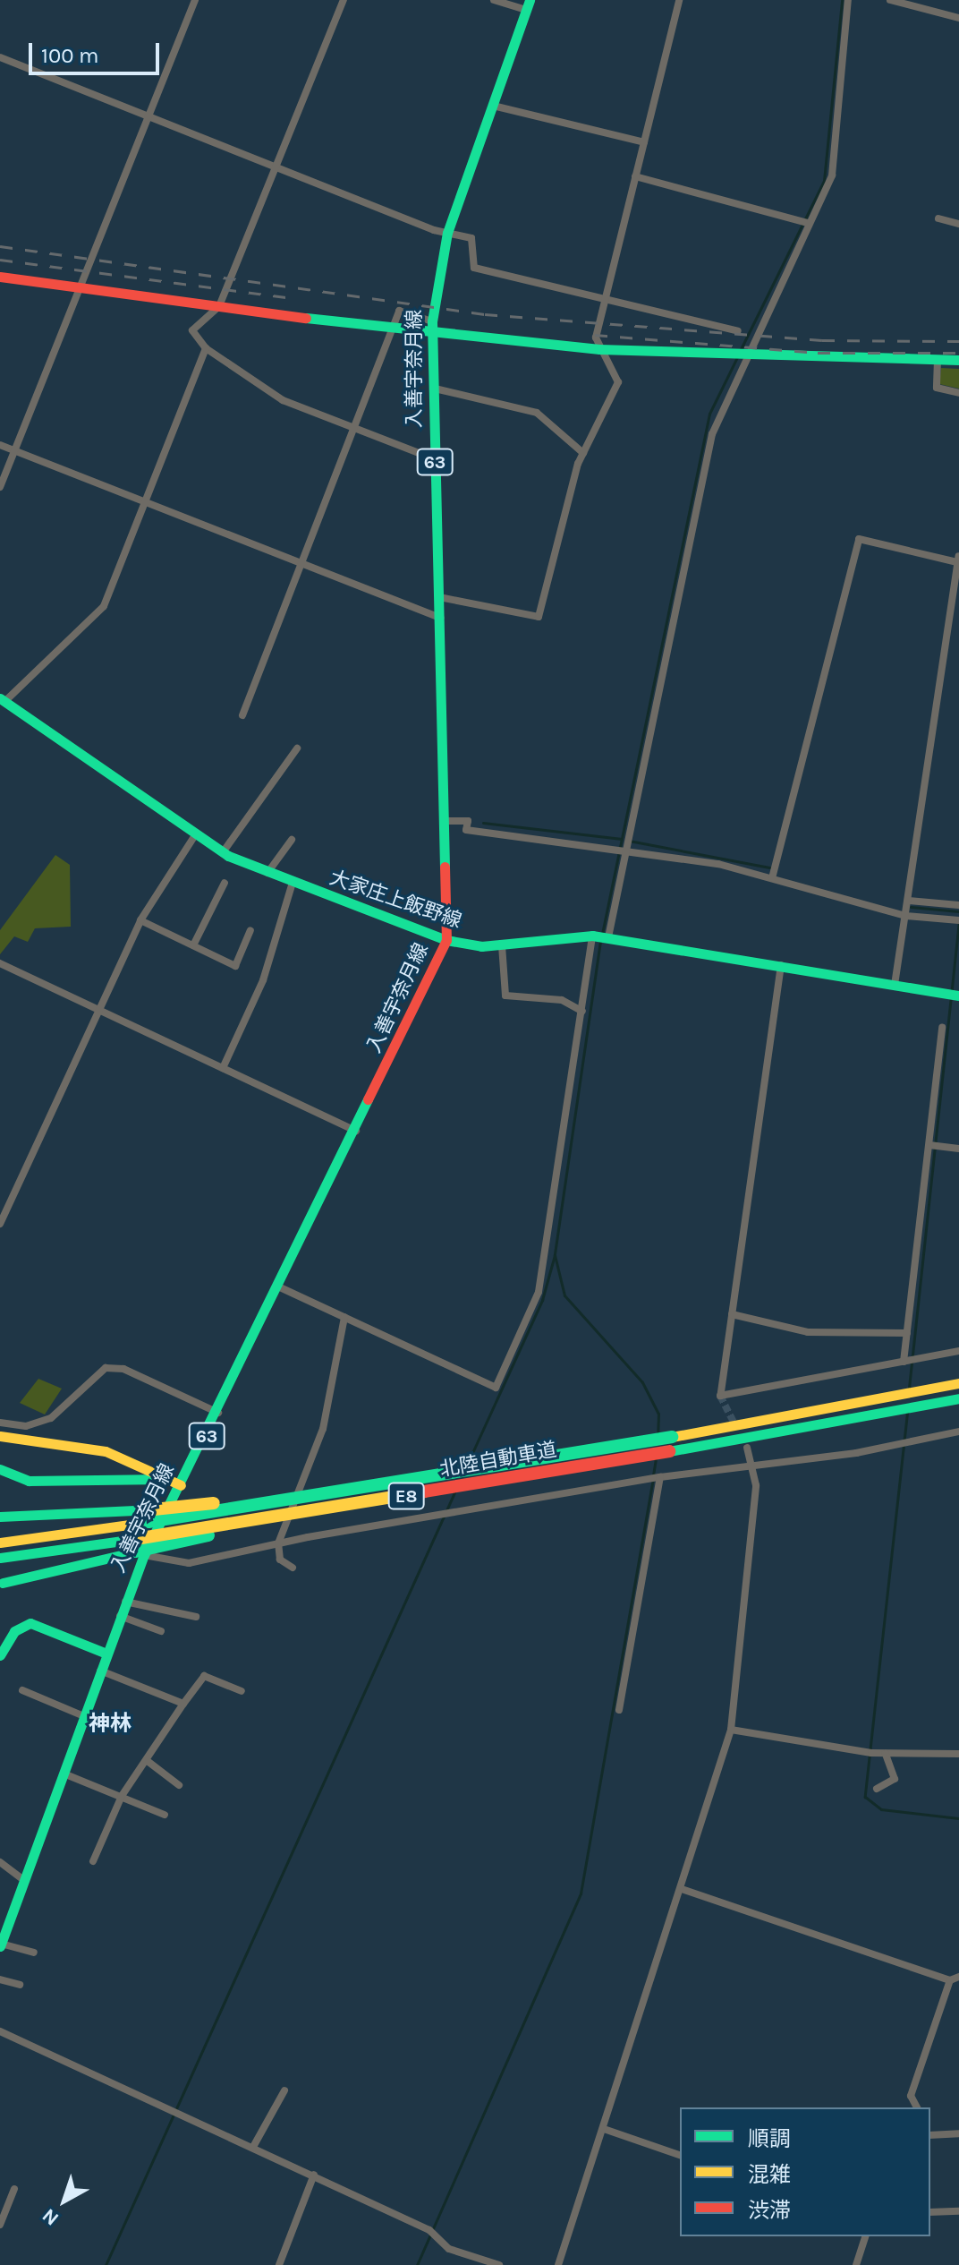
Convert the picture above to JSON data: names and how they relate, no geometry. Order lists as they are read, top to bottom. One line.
{"streets":{"main road":["入善宇奈月線","63","大家庄上飯野線","北陸自動車道","E8"]},"crossings":[["入善宇奈月線","大家庄上飯野線"]],"districts":["神林"],"legend":["順調","混雑","渋滞"],"scale_bar":"100 m","north":"bottom left"}
